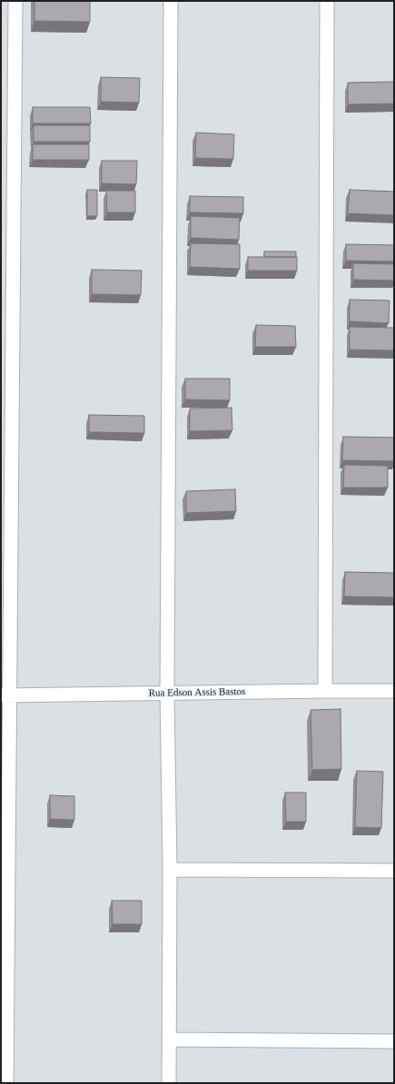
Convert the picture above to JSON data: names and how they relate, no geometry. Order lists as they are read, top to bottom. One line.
{"streets":{"street":["Rua Edson Assis Bastos"]}}
